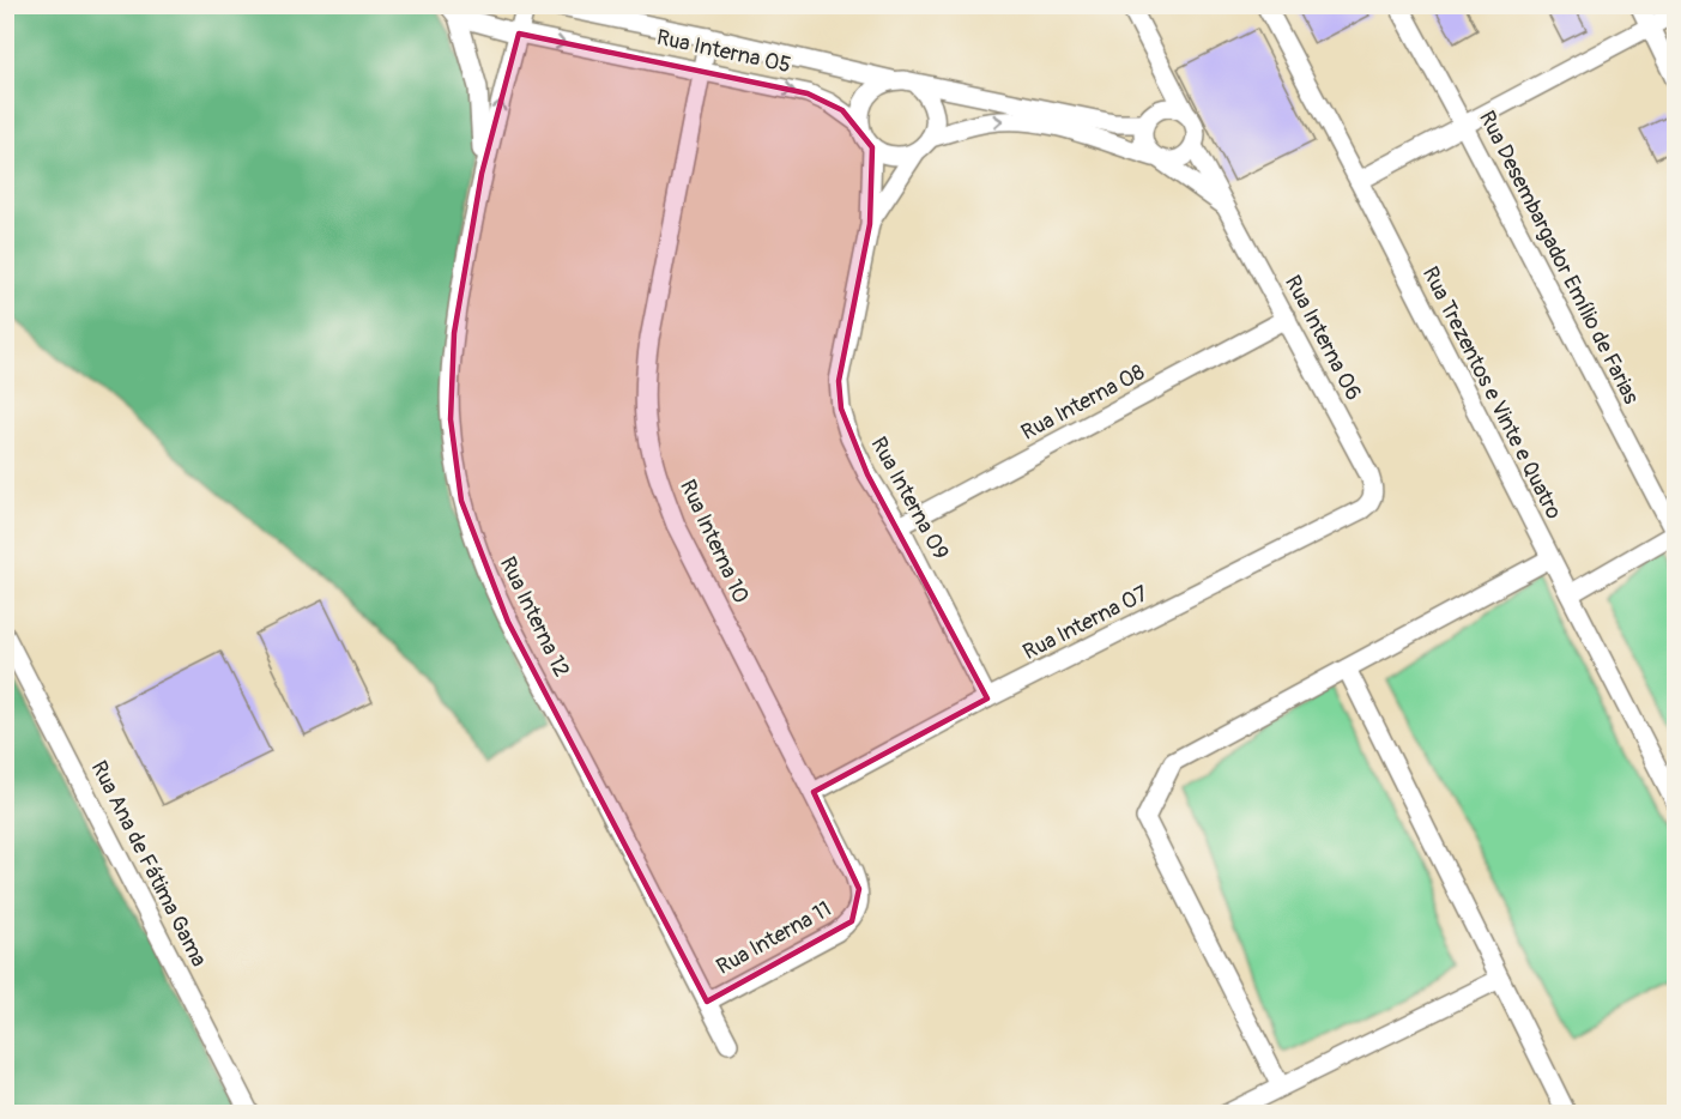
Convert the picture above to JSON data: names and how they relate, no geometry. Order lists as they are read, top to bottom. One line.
{"streets":{"street":["Rua Interna 05","Rua Desembargador Emílio de Farias","Rua Interna 06","Rua Trezentos e Vinte e Quatro","Rua Interna 08","Rua Interna 09","Rua Interna 10","Rua Interna 12","Rua Interna 07","Rua Ana de Fátima Gama","Rua Interna 11"]},"crossings":[["Rua Interna 05","Rua Interna 09"],["Rua Interna 05","Rua Interna 10"],["Rua Interna 05","Rua Interna 12"],["Rua Interna 06","Rua Interna 08"],["Rua Interna 06","Rua Interna 07"],["Rua Interna 08","Rua Interna 09"],["Rua Interna 09","Rua Interna 07"],["Rua Interna 10","Rua Interna 07"],["Rua Interna 10","Rua Interna 11"],["Rua Interna 12","Rua Interna 11"],["Rua Interna 07","Rua Interna 11"]]}
